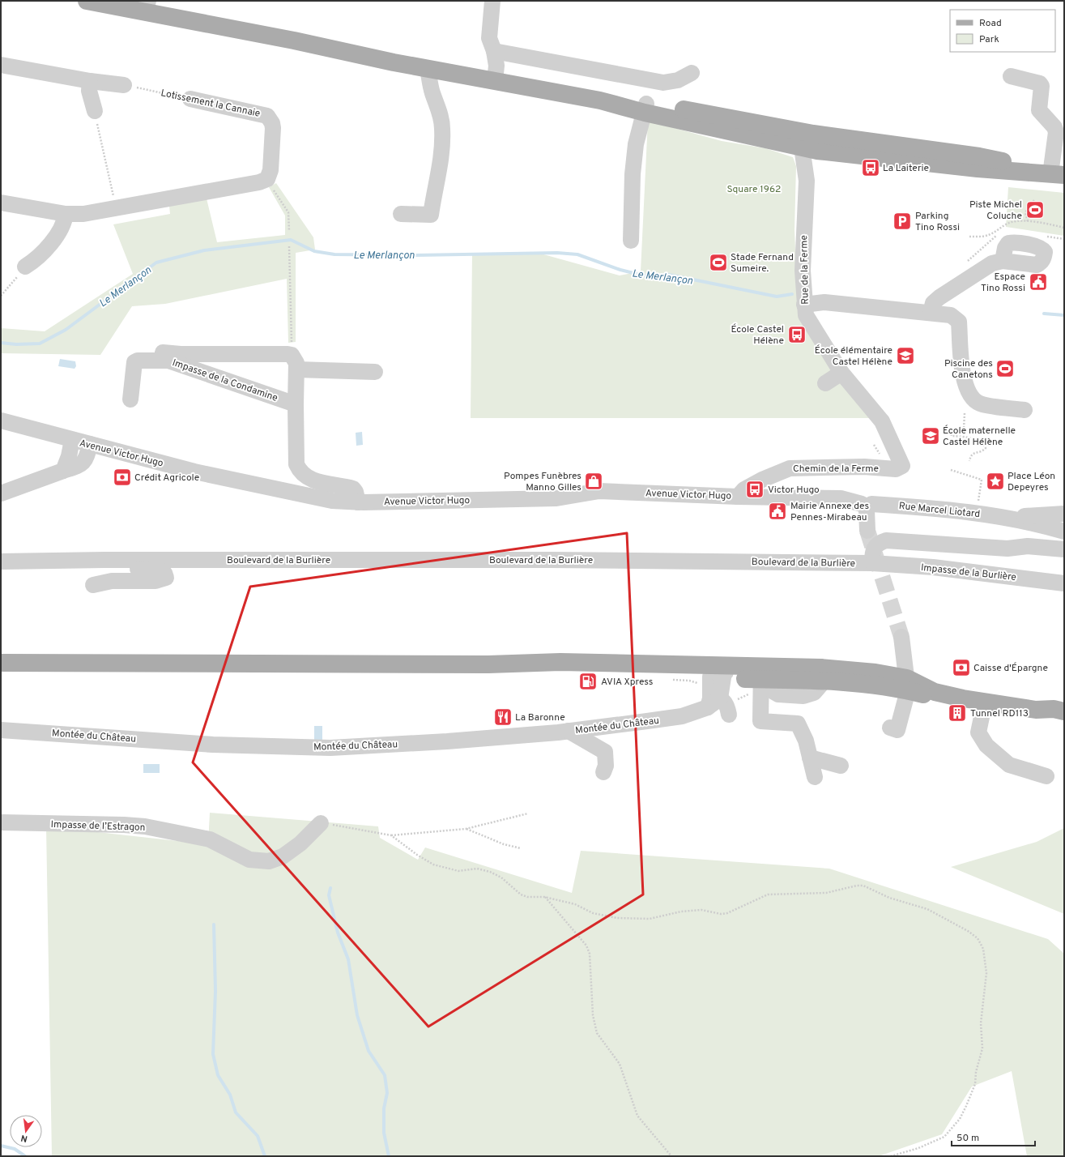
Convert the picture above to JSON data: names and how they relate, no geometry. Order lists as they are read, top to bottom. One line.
{"streets":{"street":["Lotissement la Cannaie","Rue de la Ferme","Impasse de la Condamine","Avenue Victor Hugo","Chemin de la Ferme","Rue Marcel Liotard","Boulevard de la Burlière","Impasse de la Burlière","Montée du Château","Impasse de l’Estragon"]},"crossings":[["Rue de la Ferme","Chemin de la Ferme"],["Avenue Victor Hugo","Chemin de la Ferme"],["Avenue Victor Hugo","Rue Marcel Liotard"],["Boulevard de la Burlière","Impasse de la Burlière"]],"water":["Le Merlançon"],"parks":["Square 1962"],"places":{"bus stop":["La Laiterie","École Castel Hélène","Victor Hugo"],"sports":["Piste Michel Coluche","Stade Fernand Sumeire.","Piscine des Canetons"],"parking":["Parking Tino Rossi"],"public building":["Espace Tino Rossi","Mairie Annexe des Pennes-Mirabeau"],"school or university":["École élémentaire Castel Hélène","École maternelle Castel Hélène"],"bank":["Crédit Agricole","Caisse d'Épargne"],"shop":["Pompes Funèbres Manno Gilles"],"place":["Place Léon Depeyres"],"fuel station":["AVIA Xpress"],"building":["Tunnel RD113"],"restaurant":["La Baronne"]},"legend":["Road","Park"],"scale_bar":"50 m","north":"bottom"}
